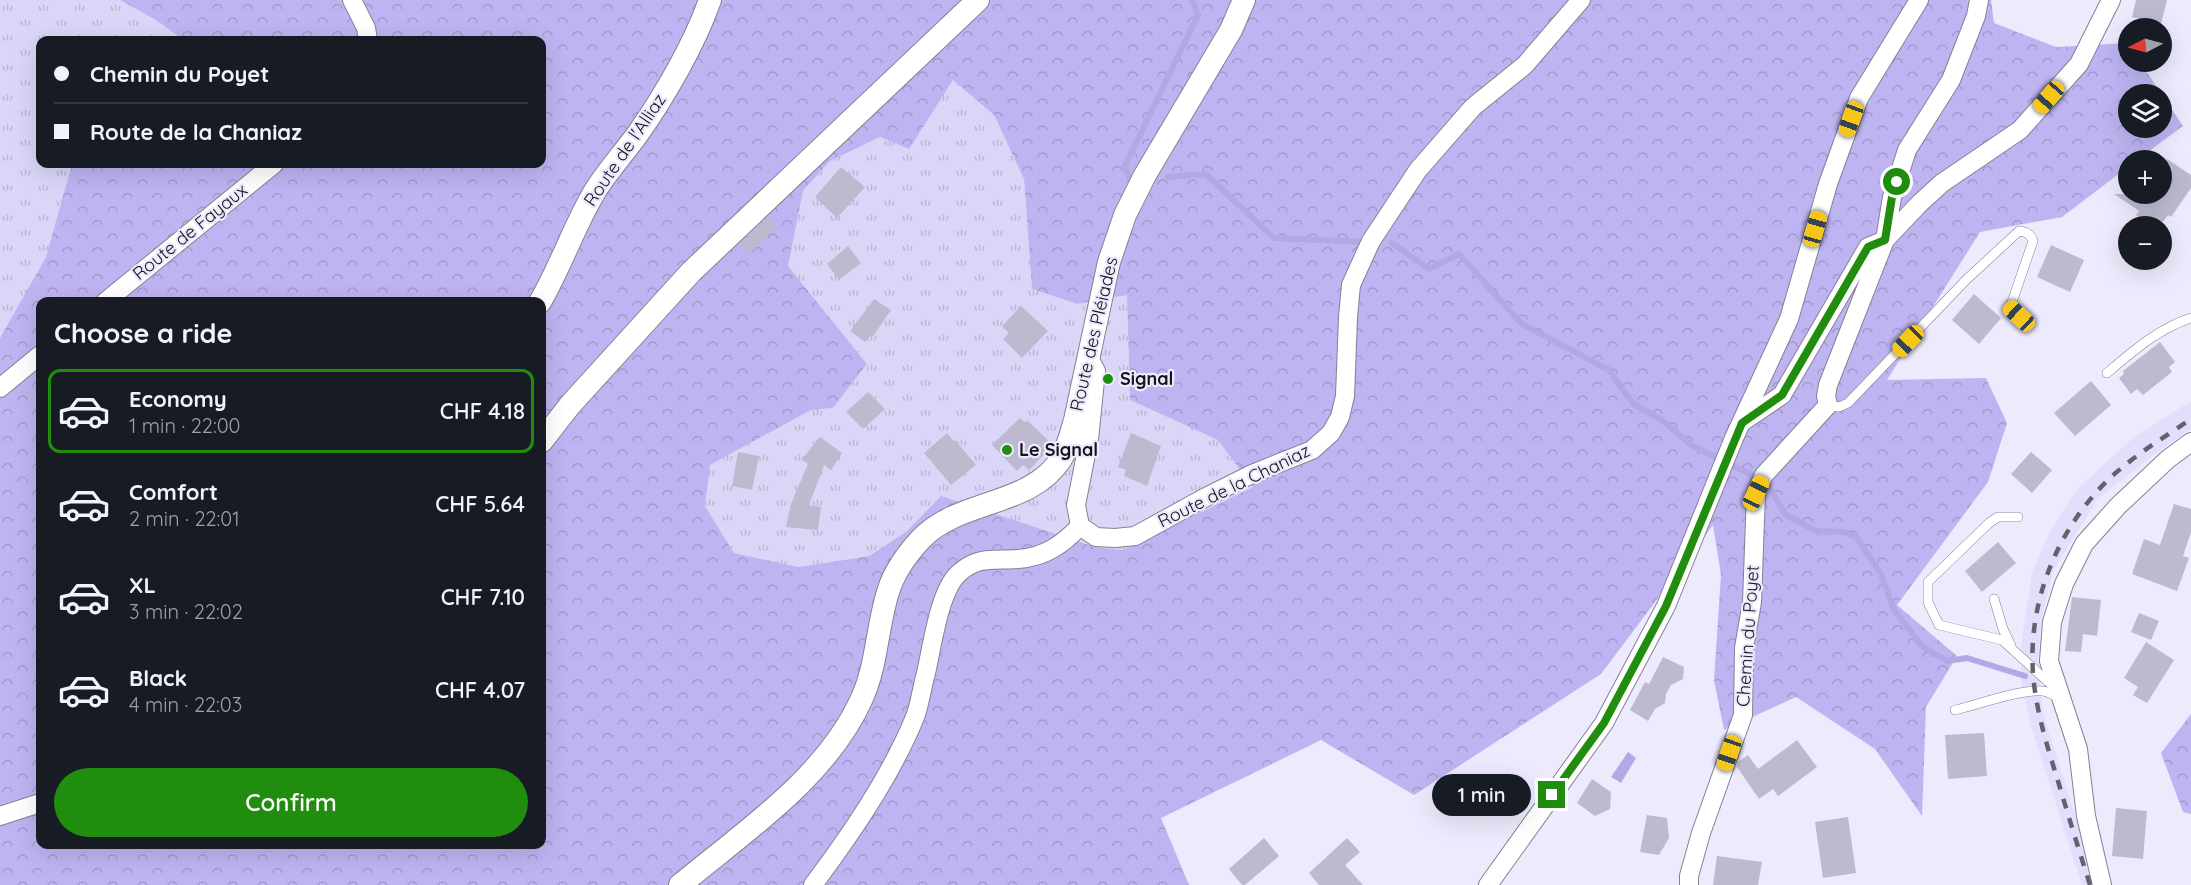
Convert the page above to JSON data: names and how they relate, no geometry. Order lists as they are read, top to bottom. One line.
{"streets":{"street":["Route de l'Alliaz","Route de Fayaux","Route des Pléiades","Route de la Chaniaz","Chemin du Poyet"]},"places":["Signal","Le Signal"],"north":"left","page":{"map_buttons":["+","−"],"banner":["Chemin du Poyet","Route de la Chaniaz"],"heading":"Choose a ride","list":[{"name":"Economy","note":"1 min · 22:00","value":"CHF 4.18"},{"name":"Comfort","note":"2 min · 22:01","value":"CHF 5.64"},{"name":"XL","note":"3 min · 22:02","value":"CHF 7.10"},{"name":"Black","note":"4 min · 22:03","value":"CHF 4.07"}],"buttons":"Confirm","bubble":"1 min"}}
